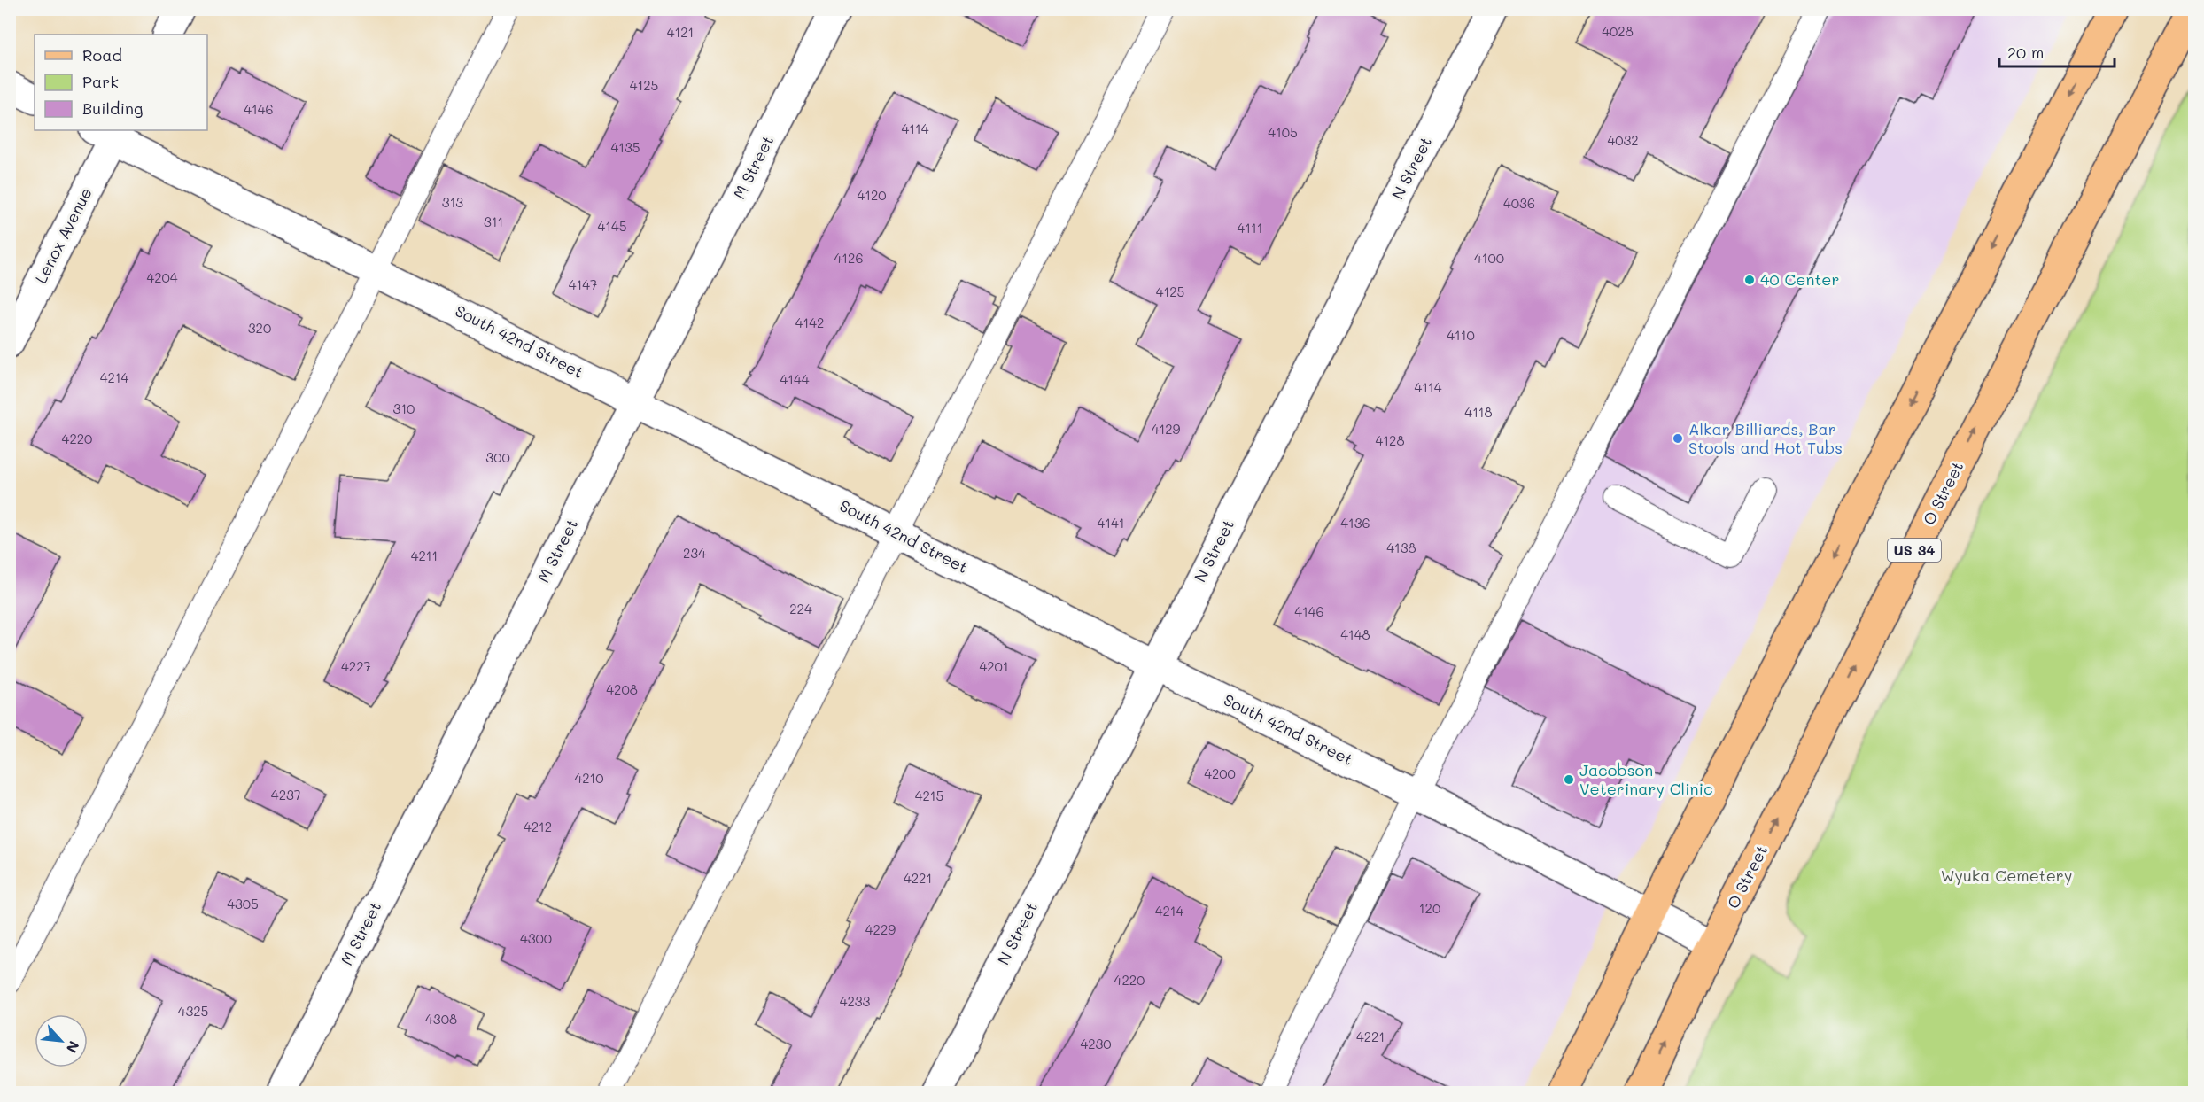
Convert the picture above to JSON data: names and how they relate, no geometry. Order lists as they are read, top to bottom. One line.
{"streets":{"main road":["O Street","US 34"],"street":["M Street","N Street","Lenox Avenue","South 42nd Street"]},"crossings":[["M Street","South 42nd Street"],["N Street","South 42nd Street"],["Lenox Avenue","South 42nd Street"],["South 42nd Street","O Street"]],"parks":["Wyuka Cemetery"],"places":["40 Center","Alkar Billiards, Bar Stools and Hot Tubs","Jacobson Veterinary Clinic"],"house_numbers":["4028","4121","4125","4146","4114","4105","4032","4135","4120","313","4036","311","4145","4111","4126","4100","4204","4147","4125","4142","320","4110","4214","4144","4114","310","4118","4129","4220","4128","300","4141","4136","4138","234","4211","224","4146","4148","4227","4201","4208","4200","4210","4237","4215","4212","4221","4305","120","4214","4229","4300","4220","4233","4325","4308","4221","4230"],"legend":["Road","Park","Building"],"scale_bar":"20 m","north":"bottom right"}
